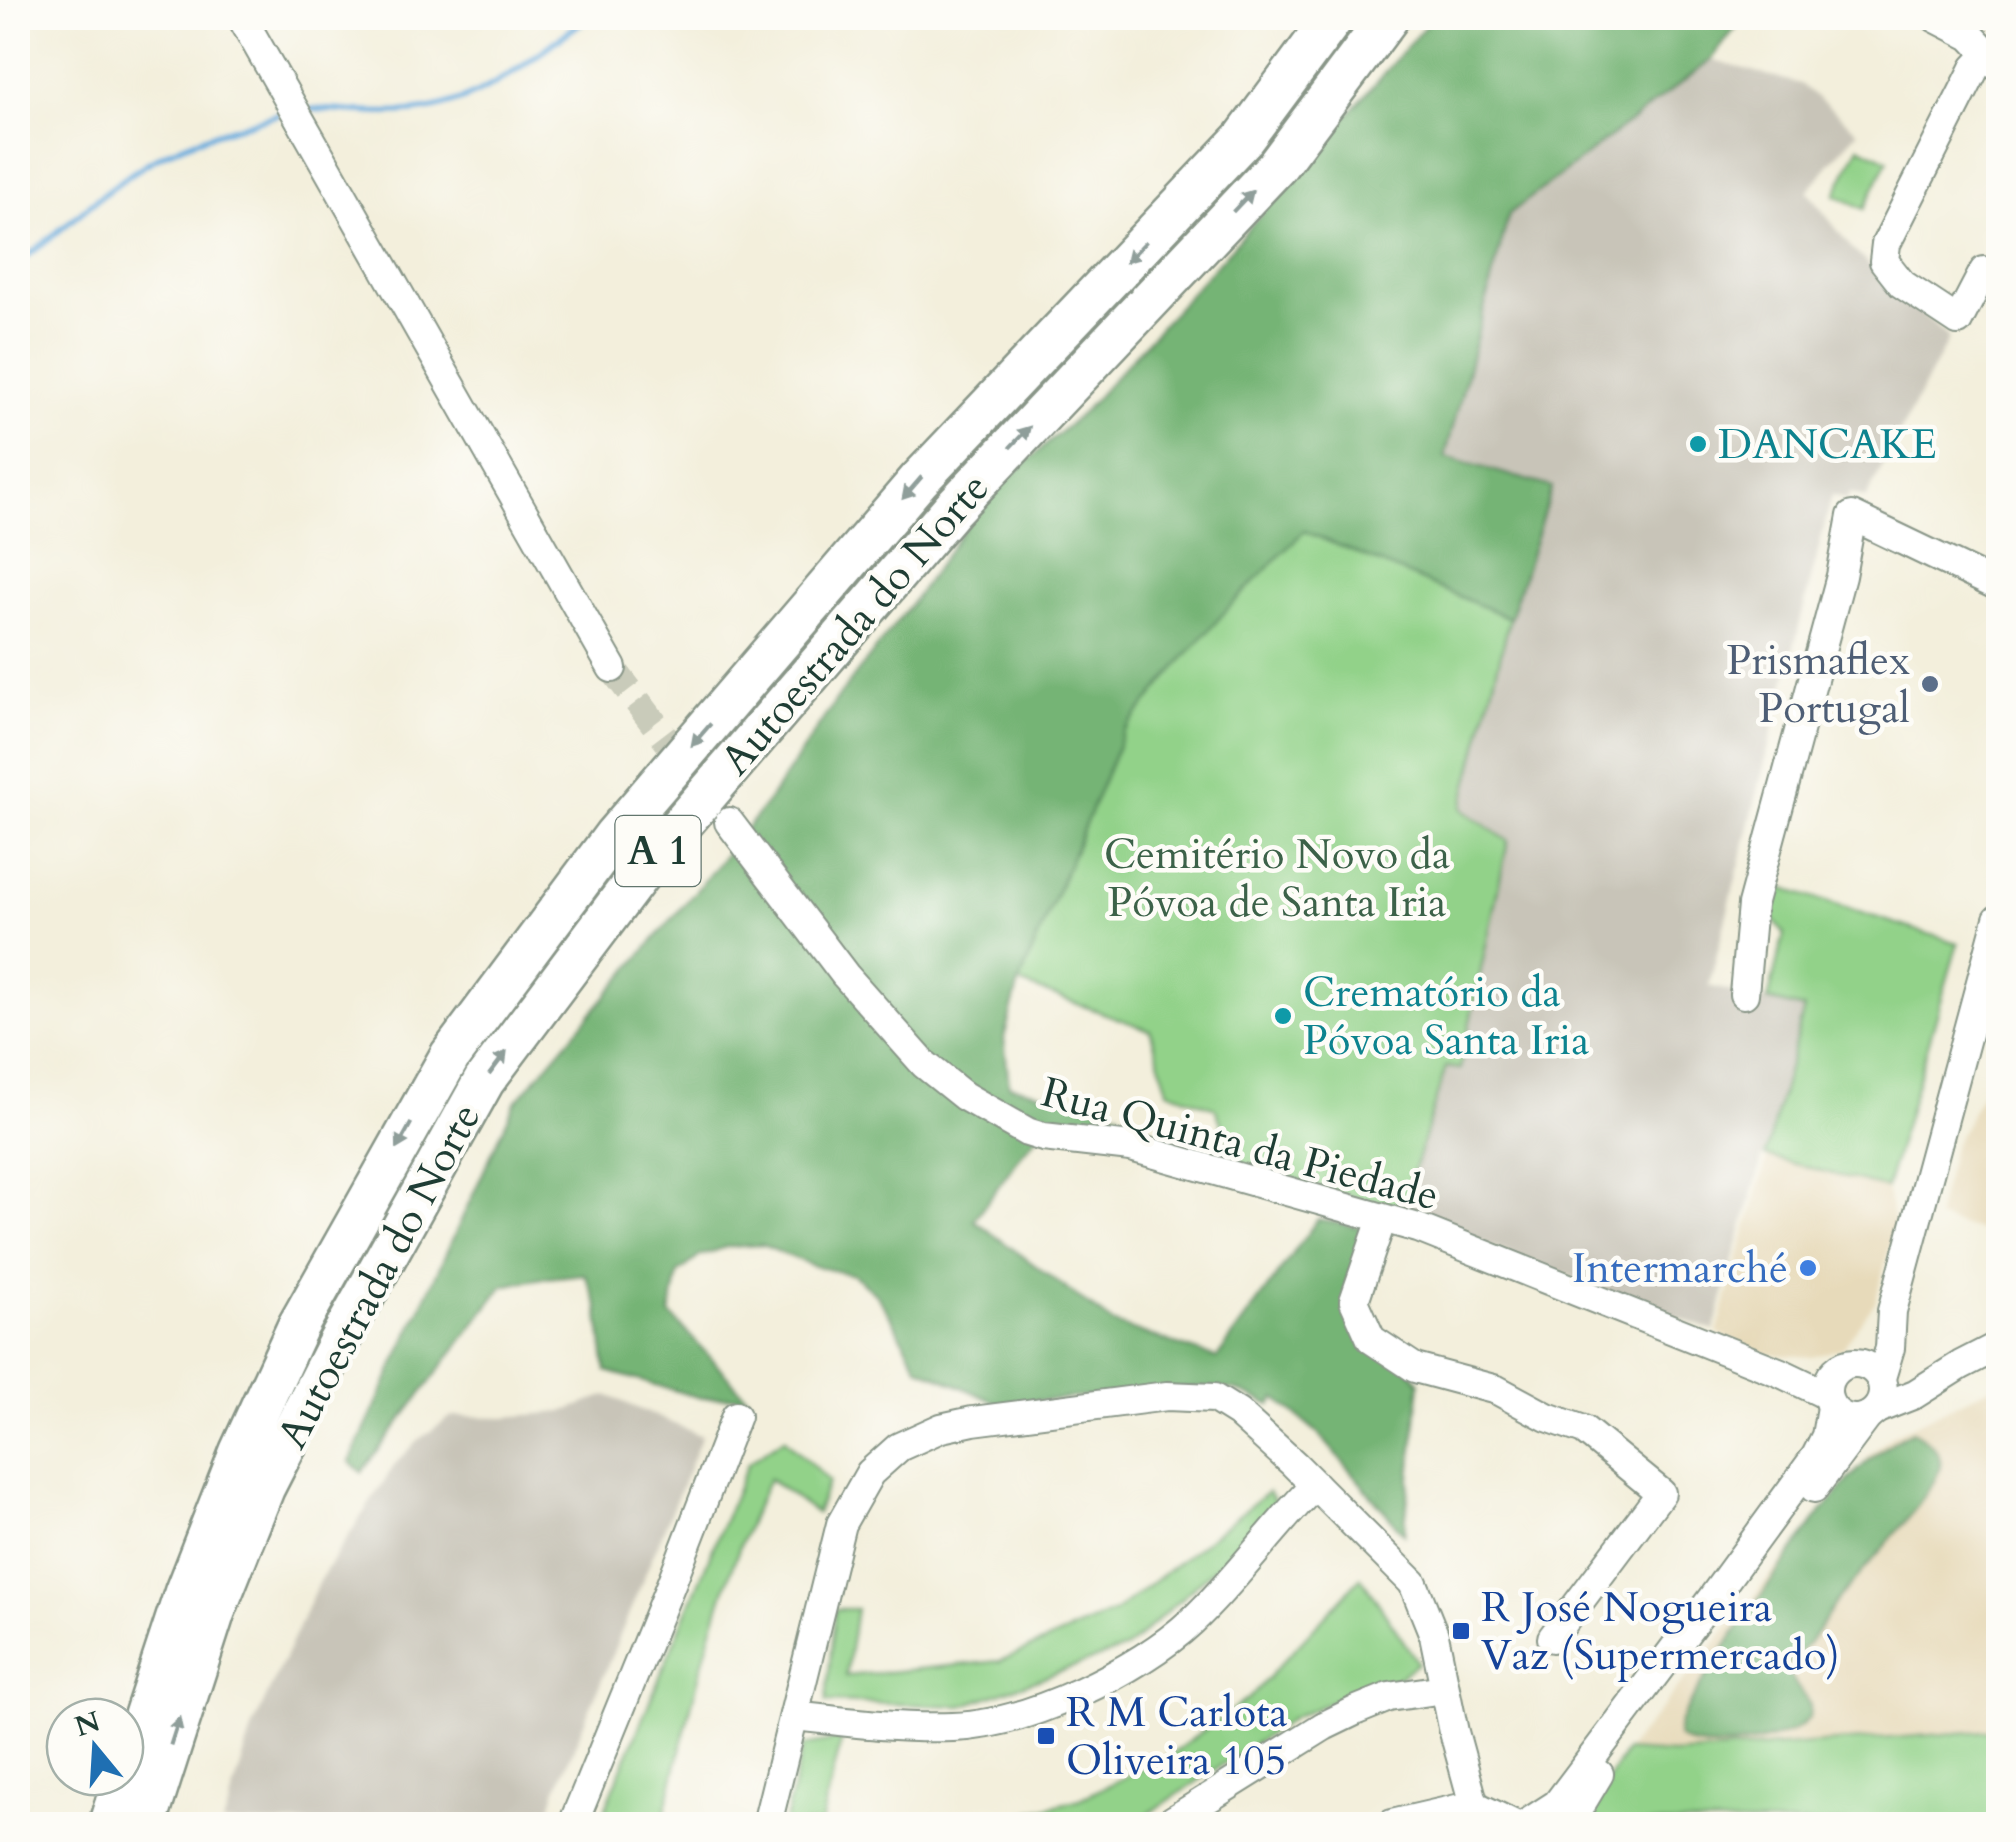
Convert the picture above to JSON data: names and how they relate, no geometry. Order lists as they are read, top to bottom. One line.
{"streets":{"highway":["Autoestrada do Norte","A 1"],"street":["Rua Quinta da Piedade"]},"parks":["Cemitério Novo da Póvoa de Santa Iria"],"places":{"other":["DANCAKE","Prismaflex Portugal","Crematório da Póvoa Santa Iria","Intermarché"],"transit":["R José Nogueira Vaz (Supermercado)","R M Carlota Oliveira 105"]},"north":"top"}
